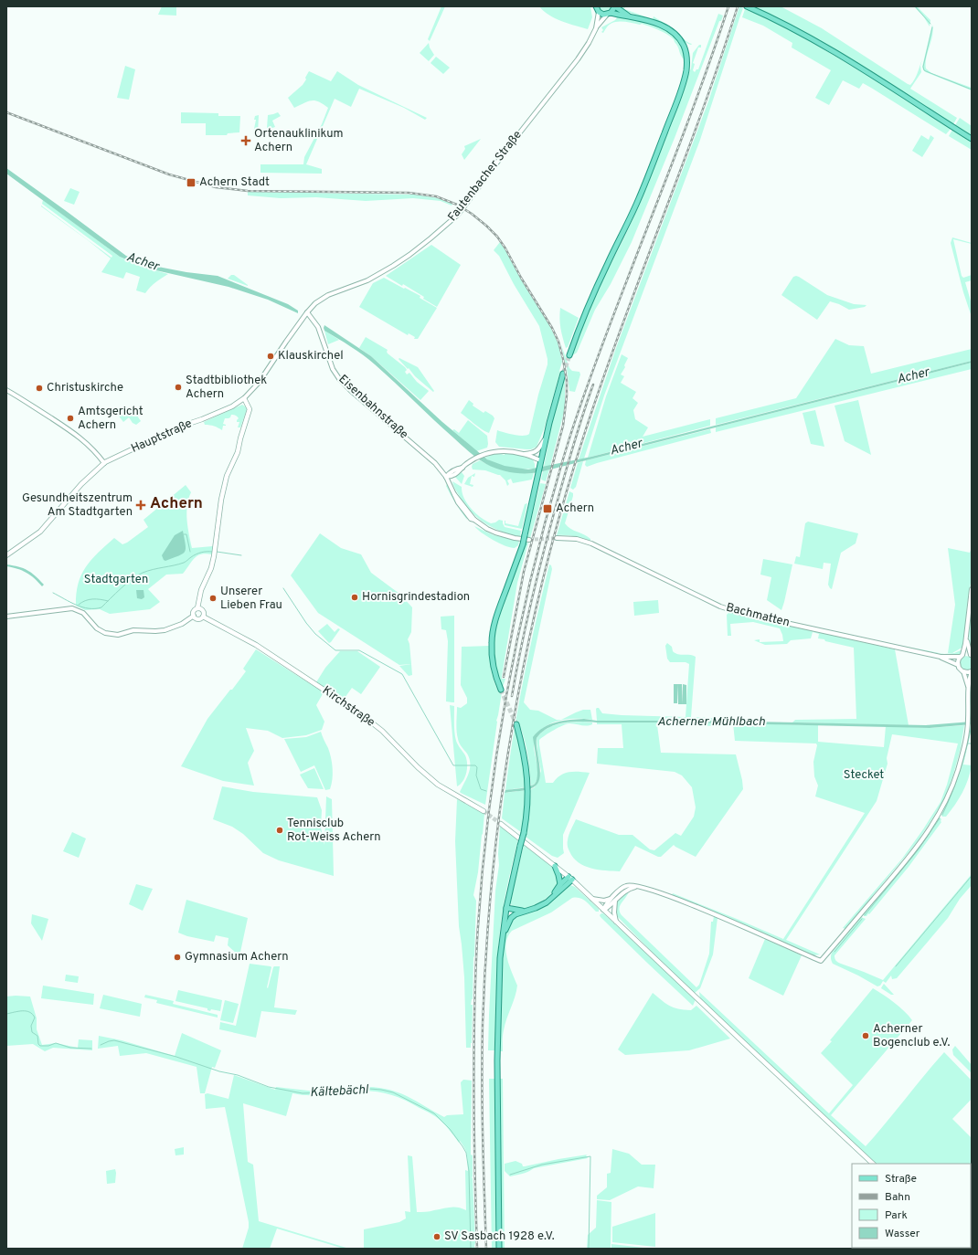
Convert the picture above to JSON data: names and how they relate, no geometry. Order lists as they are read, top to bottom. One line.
{"streets":{"main road":["Hauptstraße","Kirchstraße"],"street":["Fautenbacher Straße","Eisenbahnstraße","Bachmatten"]},"crossings":[["Fautenbacher Straße","Eisenbahnstraße"],["Fautenbacher Straße","Hauptstraße"],["Eisenbahnstraße","Hauptstraße"]],"districts":["Achern"],"water":["Acher","Acherner Mühlbach","Kältebächl"],"parks":["Stadtgarten","Stecket"],"places":{"health":["Ortenauklinikum Achern","Gesundheitszentrum Am Stadtgarten"],"transit":["Achern Stadt","Achern"],"other":["Klauskirchel","Stadtbibliothek Achern","Christuskirche","Amtsgericht Achern","Hornisgrindestadion","Unserer Lieben Frau","Tennisclub Rot-Weiss Achern","Gymnasium Achern","Acherner Bogenclub e.V.","SV Sasbach 1928 e.V."]},"legend":["Straße","Bahn","Park","Wasser"]}
